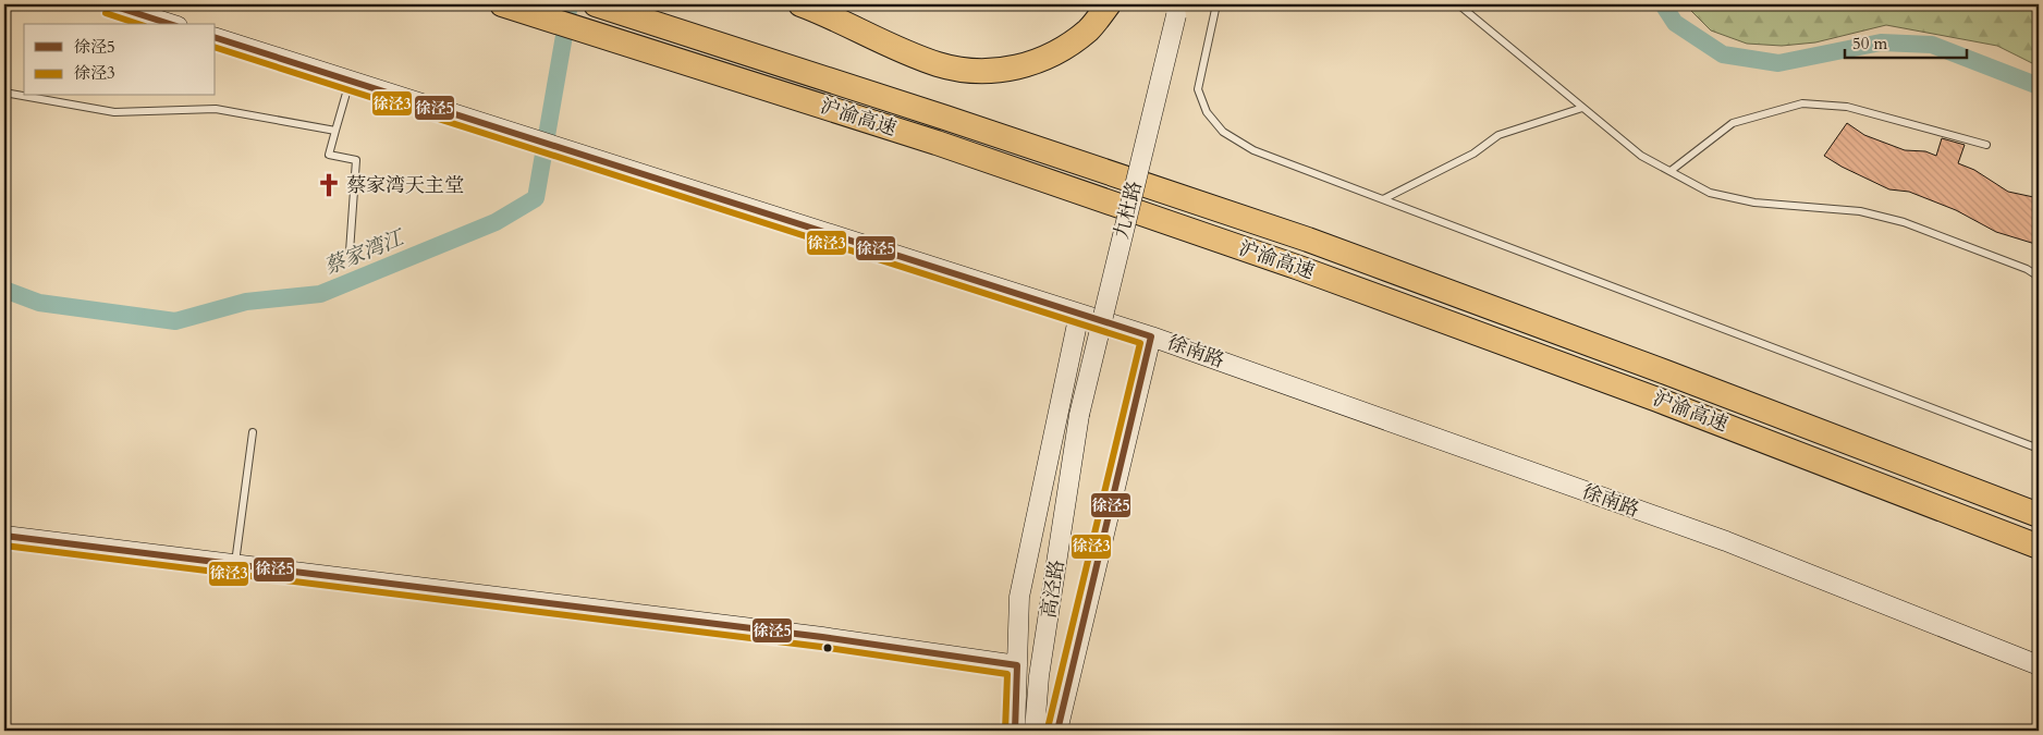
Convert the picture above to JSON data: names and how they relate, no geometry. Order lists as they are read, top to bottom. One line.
{"streets":{"highway":["沪渝高速"],"street":["九杜路","徐南路","高泾路"]},"crossings":[["九杜路","高泾路"],["徐南路","高泾路"]],"water":["蔡家湾江"],"places":{"church":["蔡家湾天主堂"]},"lines":["transit line 徐泾5","transit line 徐泾3"],"legend":["徐泾5","徐泾3"],"scale_bar":"50 m"}
